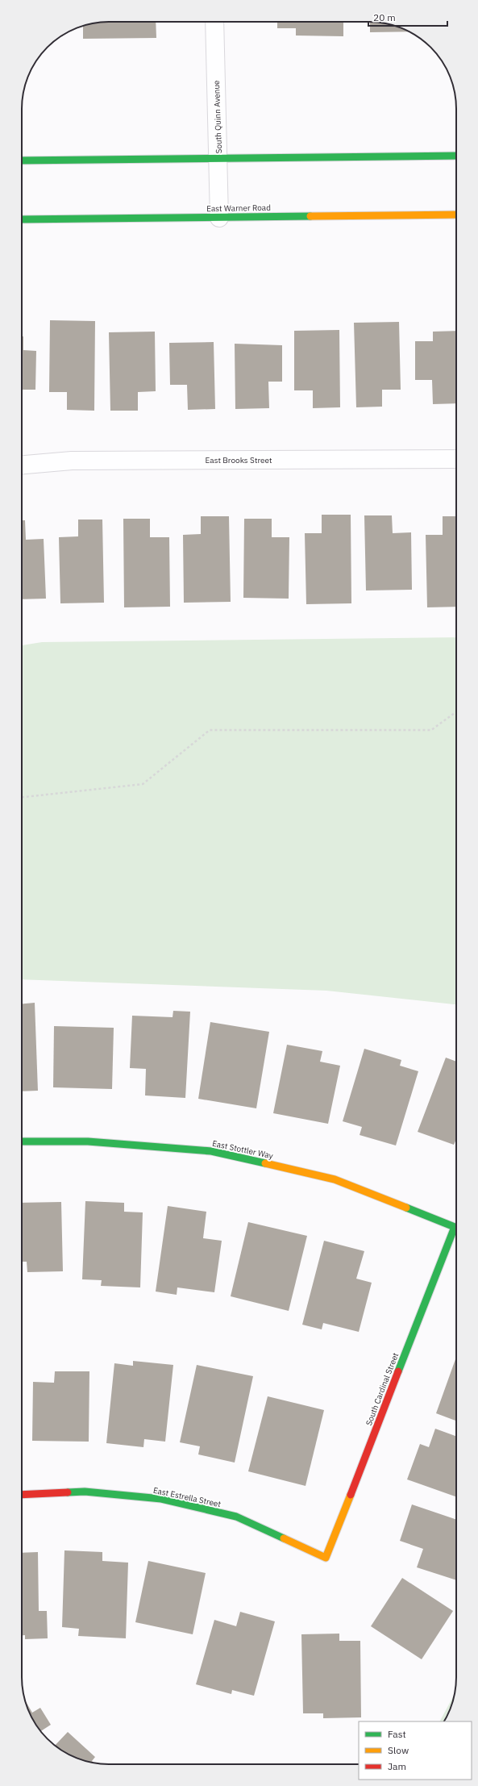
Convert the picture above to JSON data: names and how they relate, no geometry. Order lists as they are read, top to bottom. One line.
{"streets":{"street":["South Quinn Avenue","East Warner Road","East Brooks Street","East Stottler Way","South Cardinal Street","East Estrella Street"]},"crossings":[["South Quinn Avenue","East Warner Road"],["East Stottler Way","South Cardinal Street"],["South Cardinal Street","East Estrella Street"]],"legend":["Fast","Slow","Jam"],"scale_bar":"20 m"}
